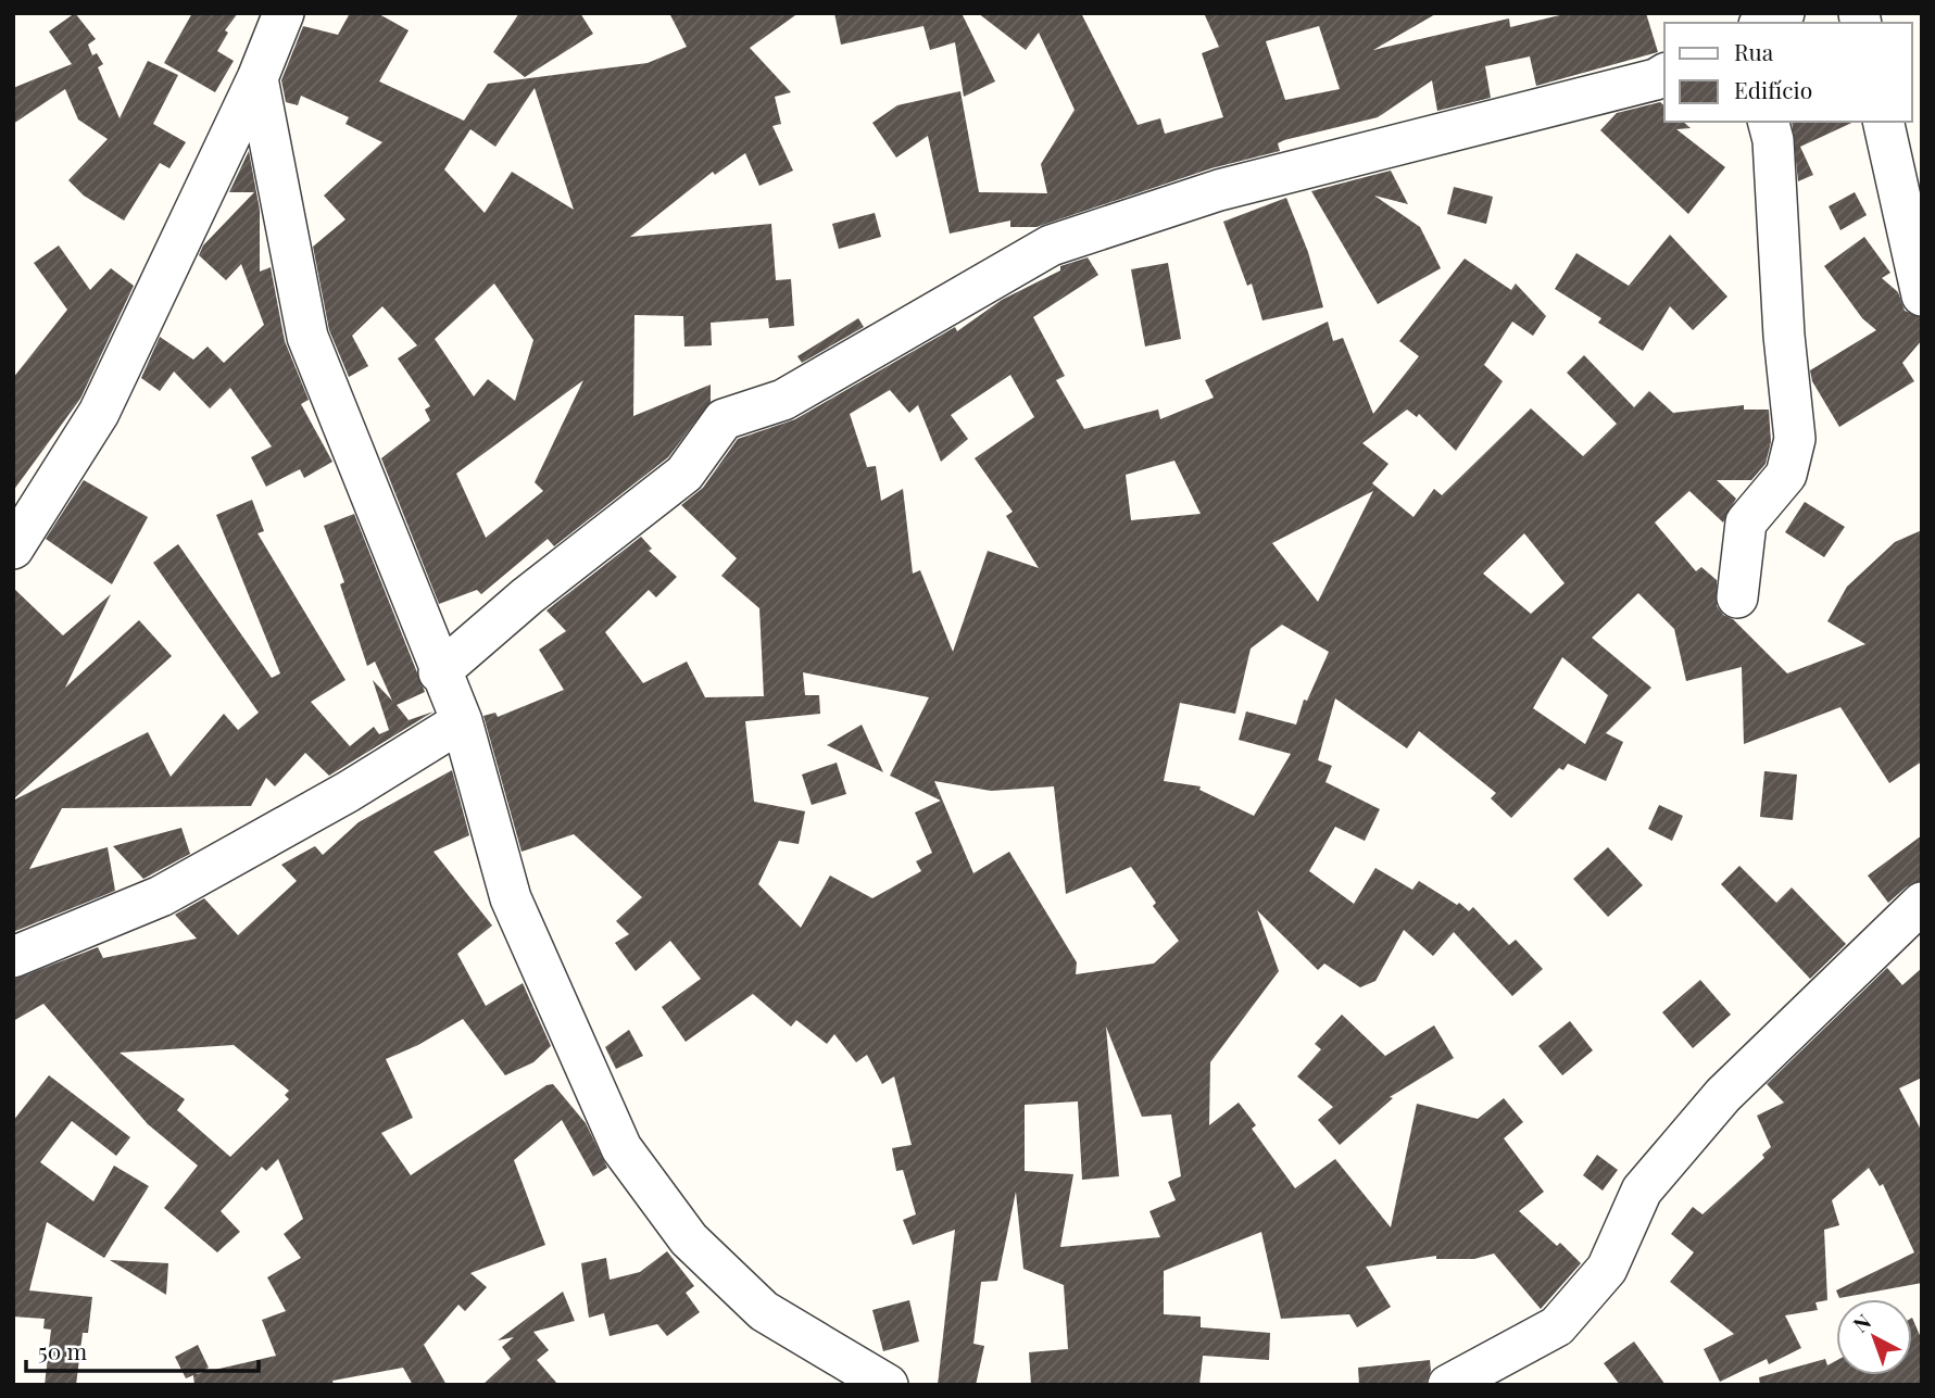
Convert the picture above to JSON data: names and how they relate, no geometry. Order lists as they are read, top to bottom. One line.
{"legend":["Rua","Edifício"],"scale_bar":"50 m","north":"top left"}
